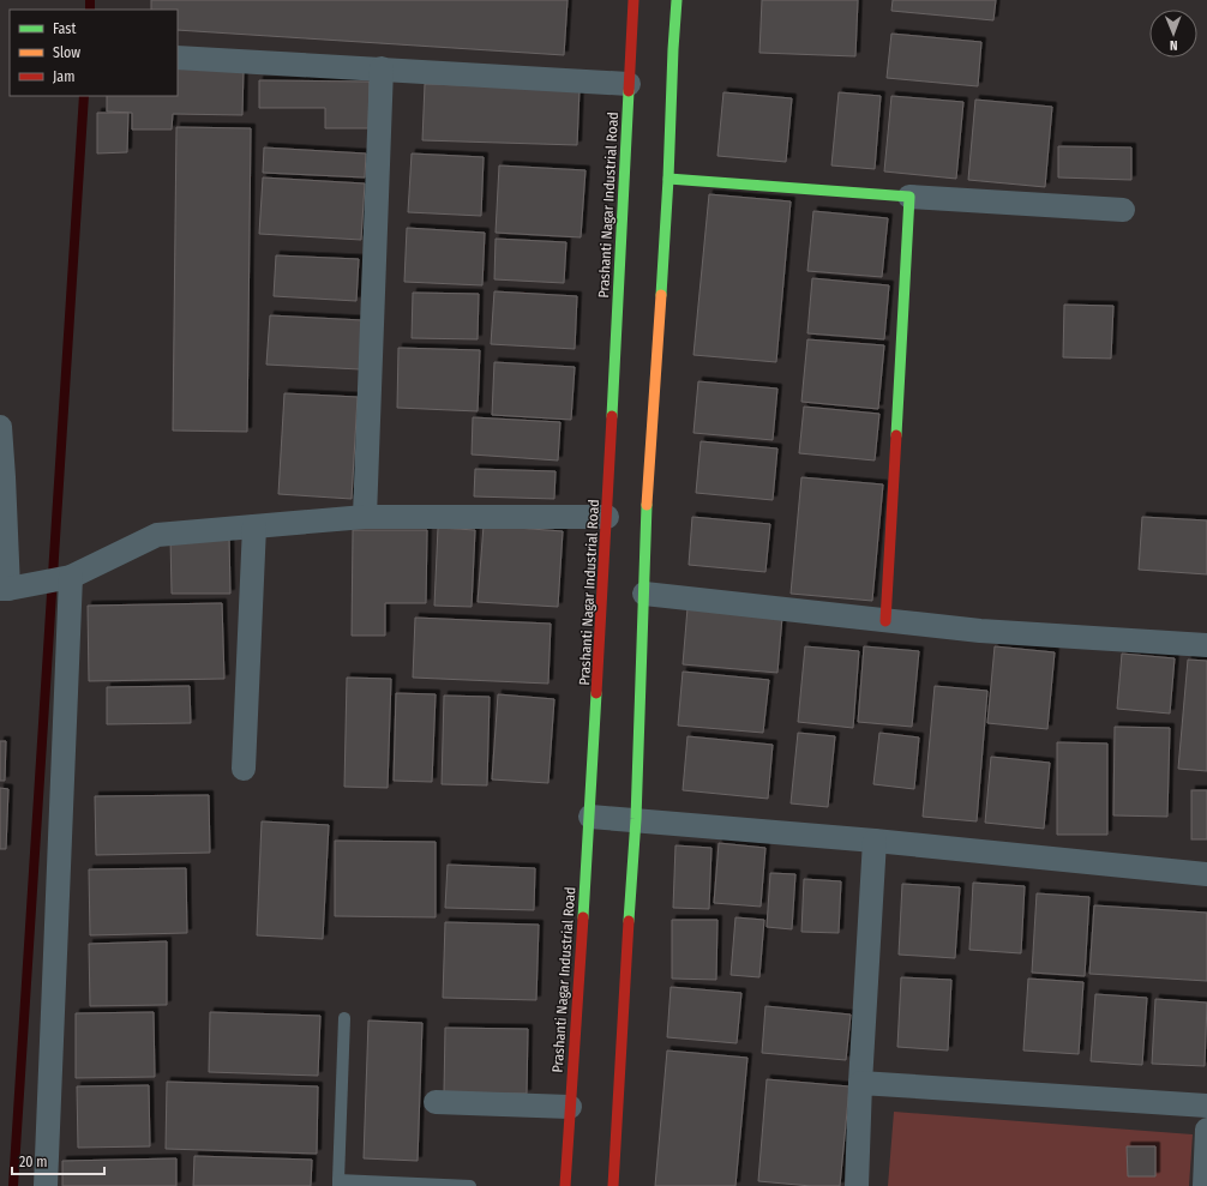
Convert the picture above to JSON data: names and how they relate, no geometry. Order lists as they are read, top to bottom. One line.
{"streets":{"street":["Prashanti Nagar Industrial Road"]},"legend":["Fast","Slow","Jam"],"scale_bar":"20 m","north":"bottom"}
